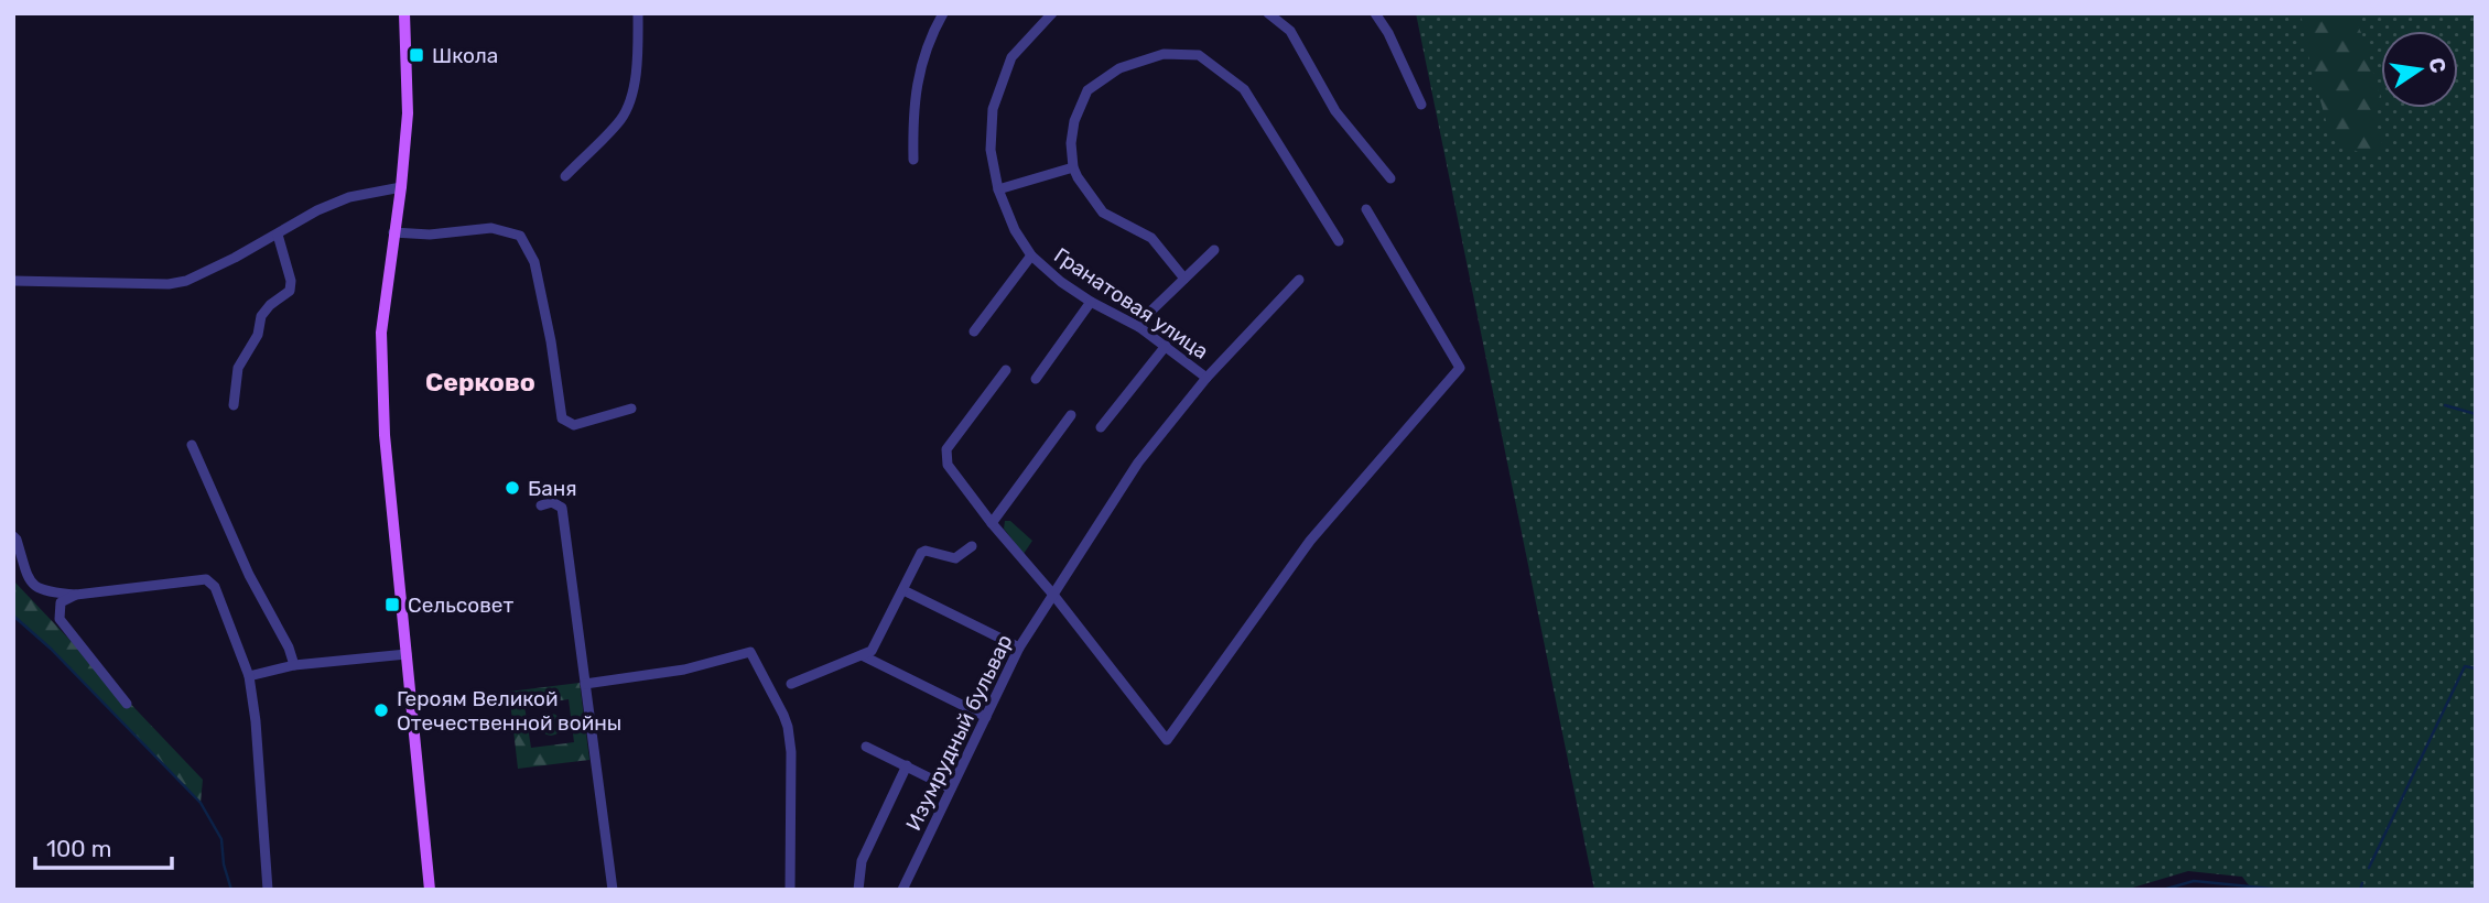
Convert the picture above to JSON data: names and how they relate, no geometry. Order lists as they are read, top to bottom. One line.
{"streets":{"street":["Гранатовая улица","Изумрудный бульвар"]},"crossings":[["Гранатовая улица","Изумрудный бульвар"]],"districts":["Серково"],"places":{"transit":["Школа","Сельсовет"],"other":["Баня","Героям Великой Отечественной войны"]},"scale_bar":"100 m","north":"right"}
